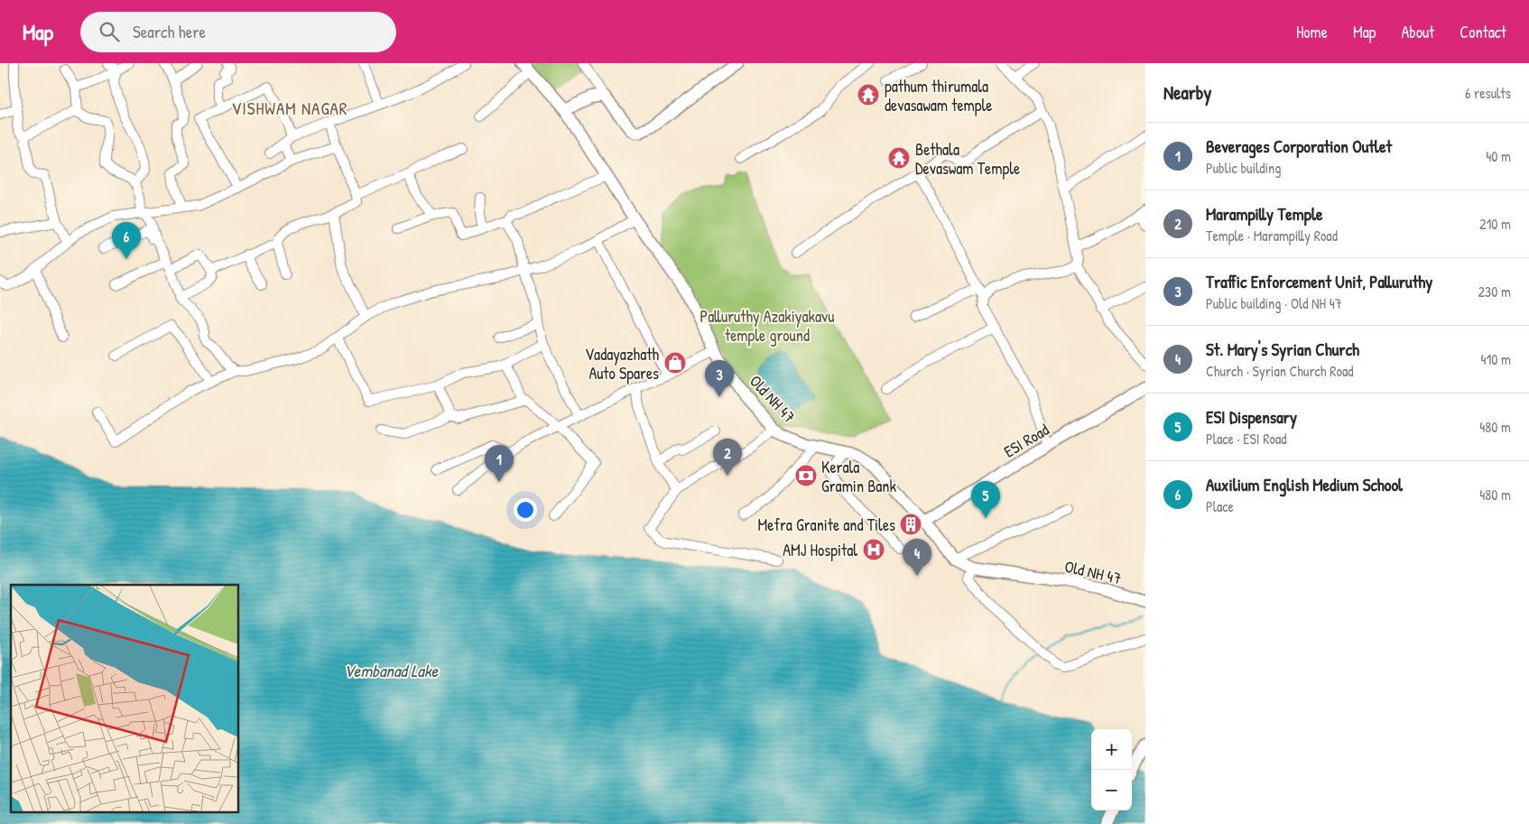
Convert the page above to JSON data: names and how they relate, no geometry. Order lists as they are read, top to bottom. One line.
{"streets":{"main road":["Old NH 47","ESI Road"]},"crossings":[["Old NH 47","ESI Road"]],"districts":["VISHWAM NAGAR"],"water":["Vembanad Lake"],"parks":["Palluruthy Azakiyakavu temple ground"],"places":{"temple":["pathum thirumala devasawam temple","Bethala Devaswam Temple"],"shop":["Vadayazhath Auto Spares"],"bank":["Kerala Gramin Bank"],"building":["Mefra Granite and Tiles"],"hospital":["AMJ Hospital"]},"page":{"header":"Map","search":"Search here","nav":["Home","Map","About","Contact"],"heading":["Nearby","6 results"],"list":[{"mark":"1","name":"Beverages Corporation Outlet","note":"Public building","value":"40 m"},{"mark":"2","name":"Marampilly Temple","note":"Temple · Marampilly Road","value":"210 m"},{"mark":"3","name":"Traffic Enforcement Unit, Palluruthy","note":"Public building · Old NH 47","value":"230 m"},{"mark":"4","name":"St. Mary's Syrian Church","note":"Church · Syrian Church Road","value":"410 m"},{"mark":"5","name":"ESI Dispensary","note":"Place · ESI Road","value":"480 m"},{"mark":"6","name":"Auxilium English Medium School","note":"Place","value":"480 m"}],"pins":["6","3","2","1","5","4"],"map_buttons":["+","−"]}}
